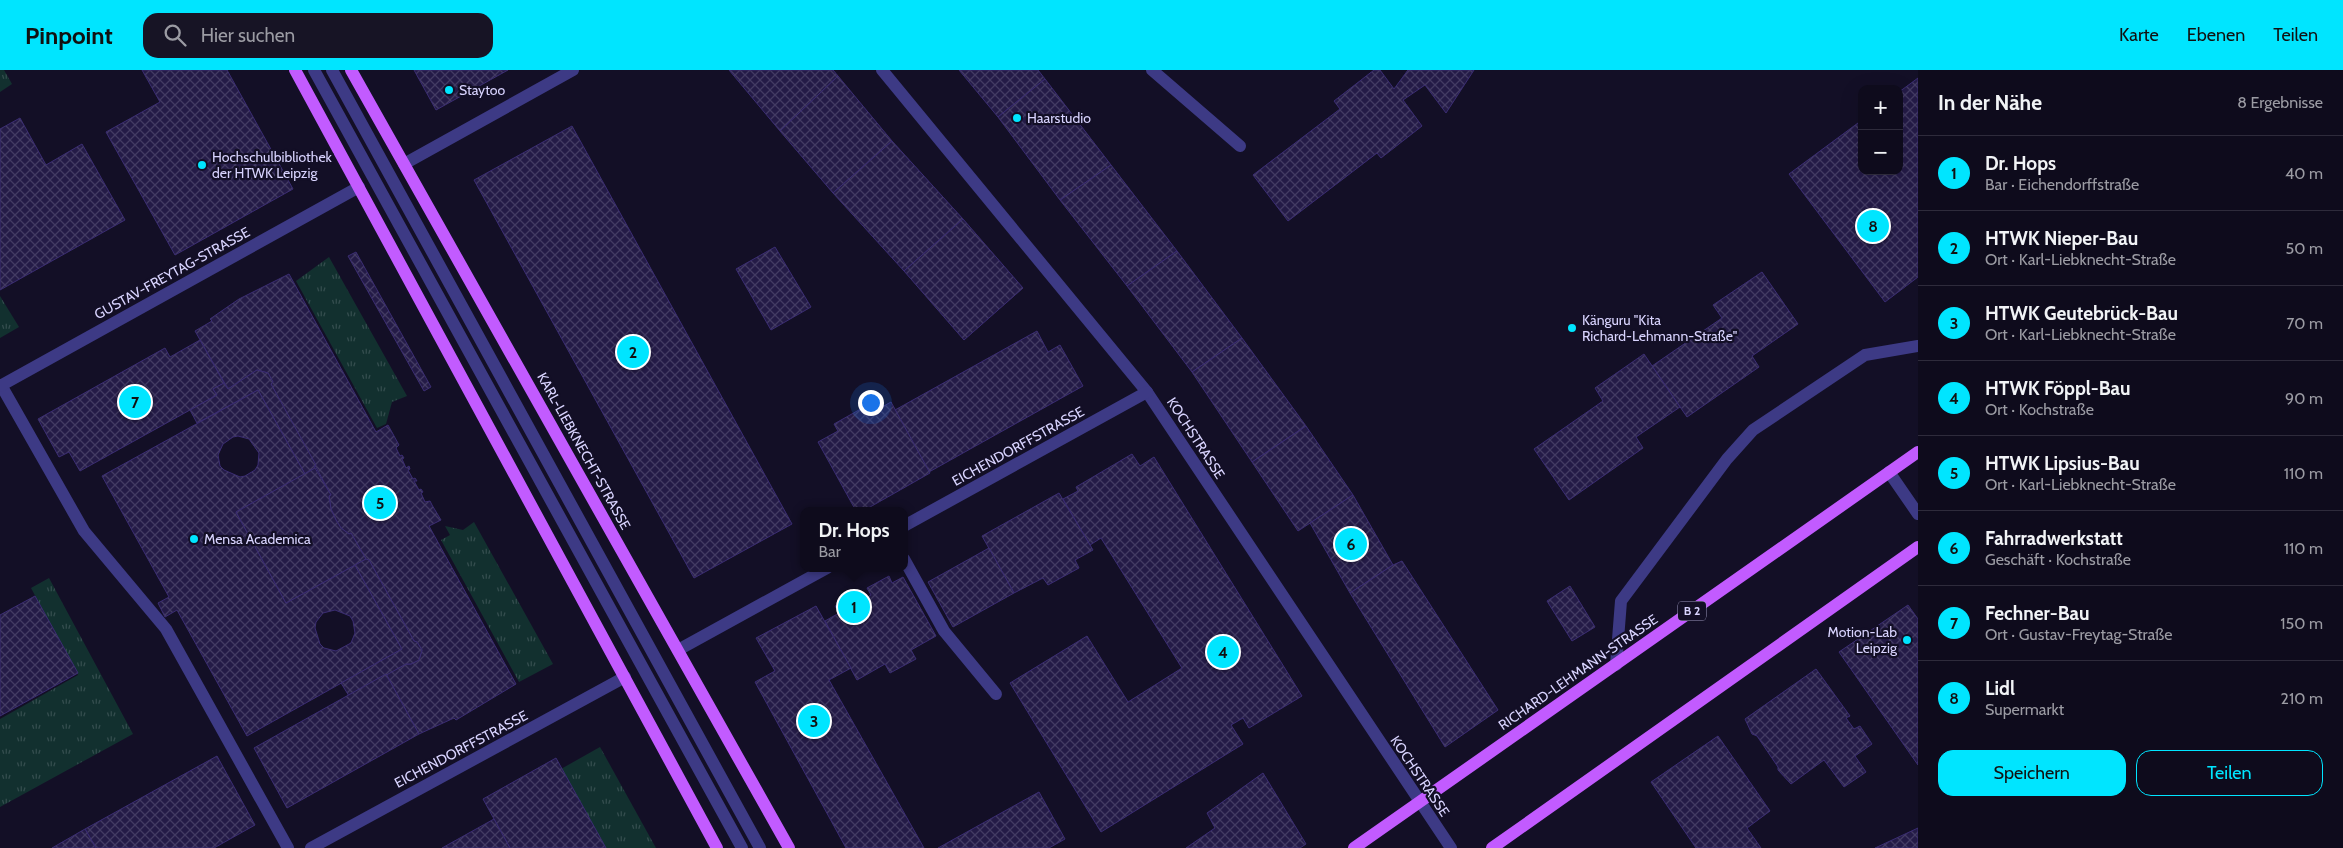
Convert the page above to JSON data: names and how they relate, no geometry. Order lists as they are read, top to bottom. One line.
{"streets":{"main road":["KARL-LIEBKNECHT-STRASSE","B 2","RICHARD-LEHMANN-STRASSE"],"street":["GUSTAV-FREYTAG-STRASSE","KOCHSTRASSE","EICHENDORFFSTRASSE"]},"crossings":[["KOCHSTRASSE","EICHENDORFFSTRASSE"],["KOCHSTRASSE","RICHARD-LEHMANN-STRASSE"]],"places":["Staytoo","Haarstudio","Hochschulbibliothek der HTWK Leipzig","Känguru \"Kita Richard-Lehmann-Straße\"","Mensa Academica","Motion-Lab Leipzig"],"page":{"header":"Pinpoint","search":"Hier suchen","nav":["Karte","Ebenen","Teilen"],"heading":["In der Nähe","8 Ergebnisse"],"map_buttons":["+","−"],"list":[{"mark":"1","name":"Dr. Hops","note":"Bar · Eichendorffstraße","value":"40 m"},{"mark":"2","name":"HTWK Nieper-Bau","note":"Ort · Karl-Liebknecht-Straße","value":"50 m"},{"mark":"3","name":"HTWK Geutebrück-Bau","note":"Ort · Karl-Liebknecht-Straße","value":"70 m"},{"mark":"4","name":"HTWK Föppl-Bau","note":"Ort · Kochstraße","value":"90 m"},{"mark":"5","name":"HTWK Lipsius-Bau","note":"Ort · Karl-Liebknecht-Straße","value":"110 m"},{"mark":"6","name":"Fahrradwerkstatt","note":"Geschäft · Kochstraße","value":"110 m"},{"mark":"7","name":"Fechner-Bau","note":"Ort · Gustav-Freytag-Straße","value":"150 m"},{"mark":"8","name":"Lidl","note":"Supermarkt","value":"210 m"}],"pins":["8","2","7","5","6","1","4","3"],"popup":["Dr. Hops","Bar"],"buttons":["Speichern","Teilen"]}}
